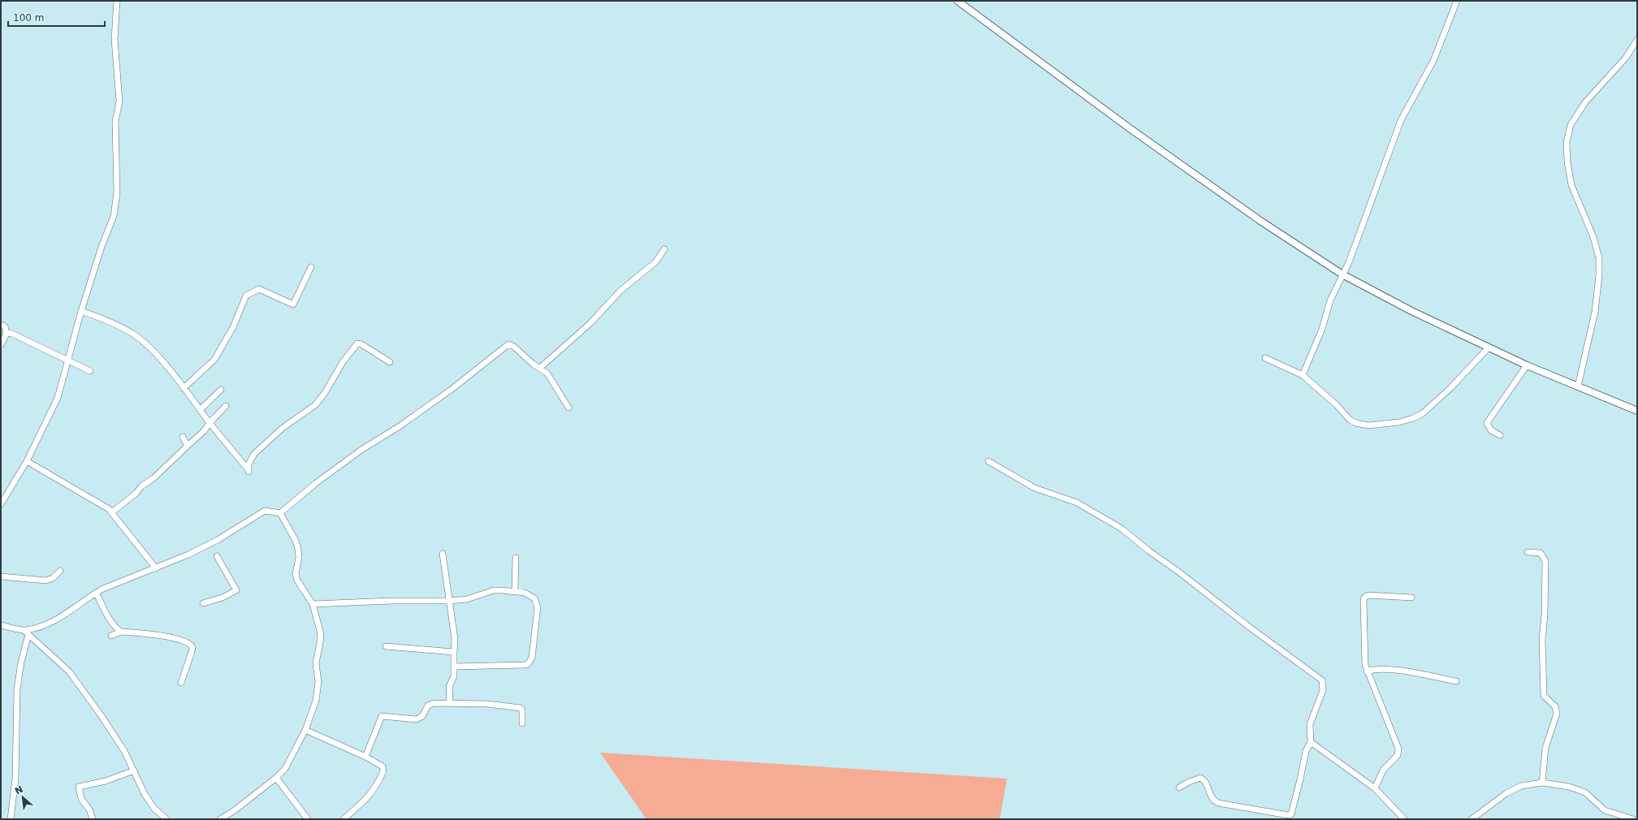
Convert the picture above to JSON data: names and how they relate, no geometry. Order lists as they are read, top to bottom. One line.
{"scale_bar":"100 m","north":"top left"}
